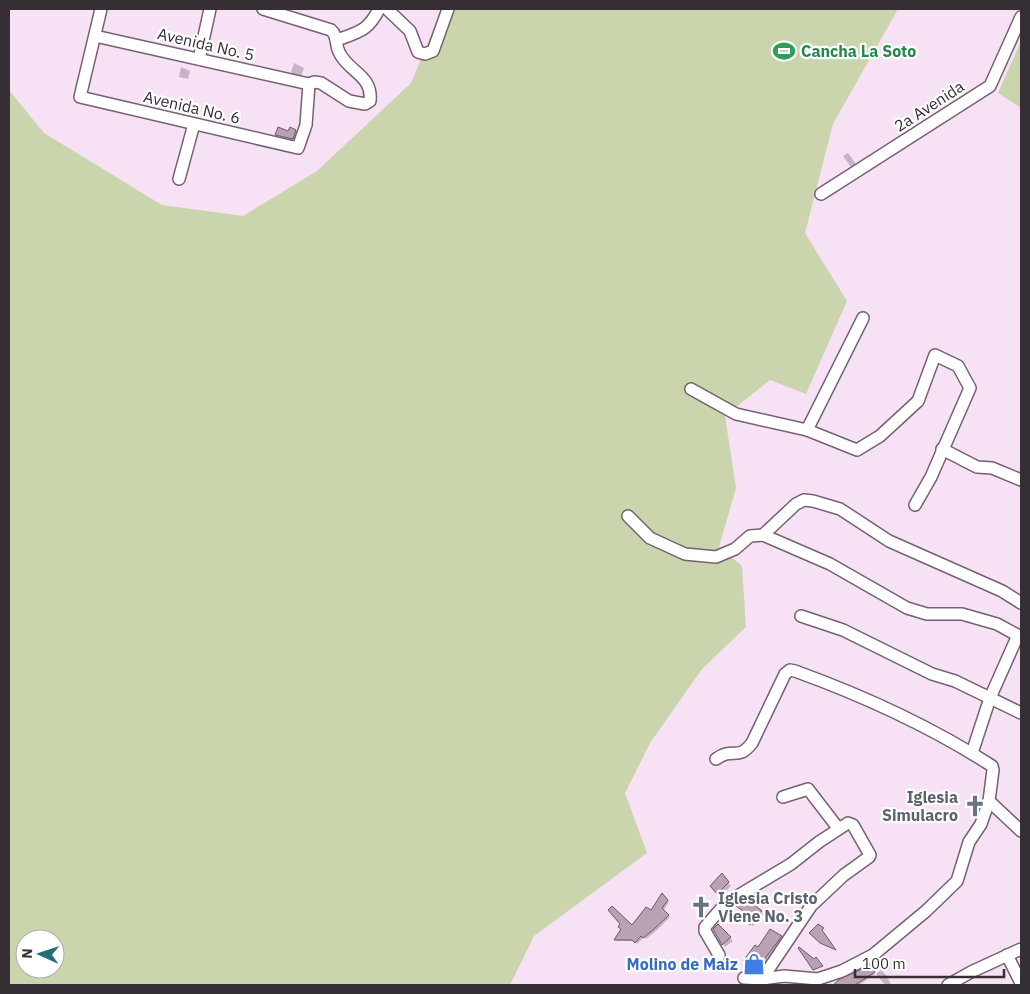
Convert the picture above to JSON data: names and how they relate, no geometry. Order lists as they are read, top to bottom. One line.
{"streets":{"street":["Avenida No. 5","2a Avenida","Avenida No. 6"]},"crossings":[["Avenida No. 5","Avenida No. 6"]],"places":{"sports":["Cancha La Soto"],"church":["Iglesia Simulacro","Iglesia Cristo Viene No. 3"],"shop":["Molino de Maiz"]},"scale_bar":"100 m","north":"left"}
